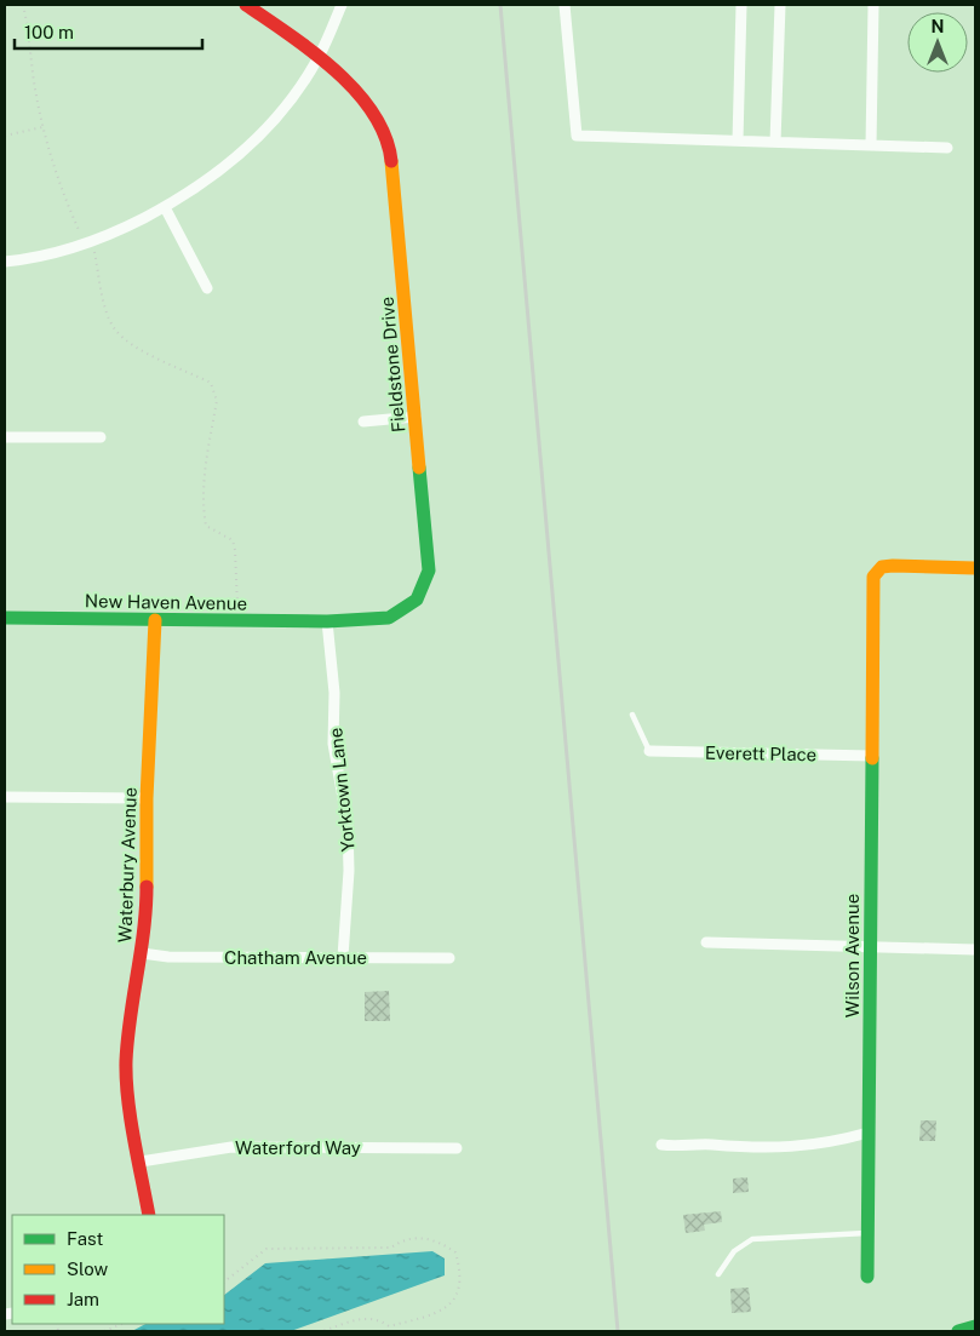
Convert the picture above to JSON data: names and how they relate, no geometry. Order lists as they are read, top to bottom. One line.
{"streets":{"street":["Fieldstone Drive","New Haven Avenue","Everett Place","Yorktown Lane","Waterbury Avenue","Wilson Avenue","Chatham Avenue","Waterford Way"]},"crossings":[["Fieldstone Drive","New Haven Avenue"],["Fieldstone Drive","Yorktown Lane"],["New Haven Avenue","Yorktown Lane"],["New Haven Avenue","Waterbury Avenue"],["Everett Place","Wilson Avenue"],["Yorktown Lane","Chatham Avenue"],["Waterbury Avenue","Chatham Avenue"],["Waterbury Avenue","Waterford Way"]],"legend":["Fast","Slow","Jam"],"scale_bar":"100 m","north":"top"}
